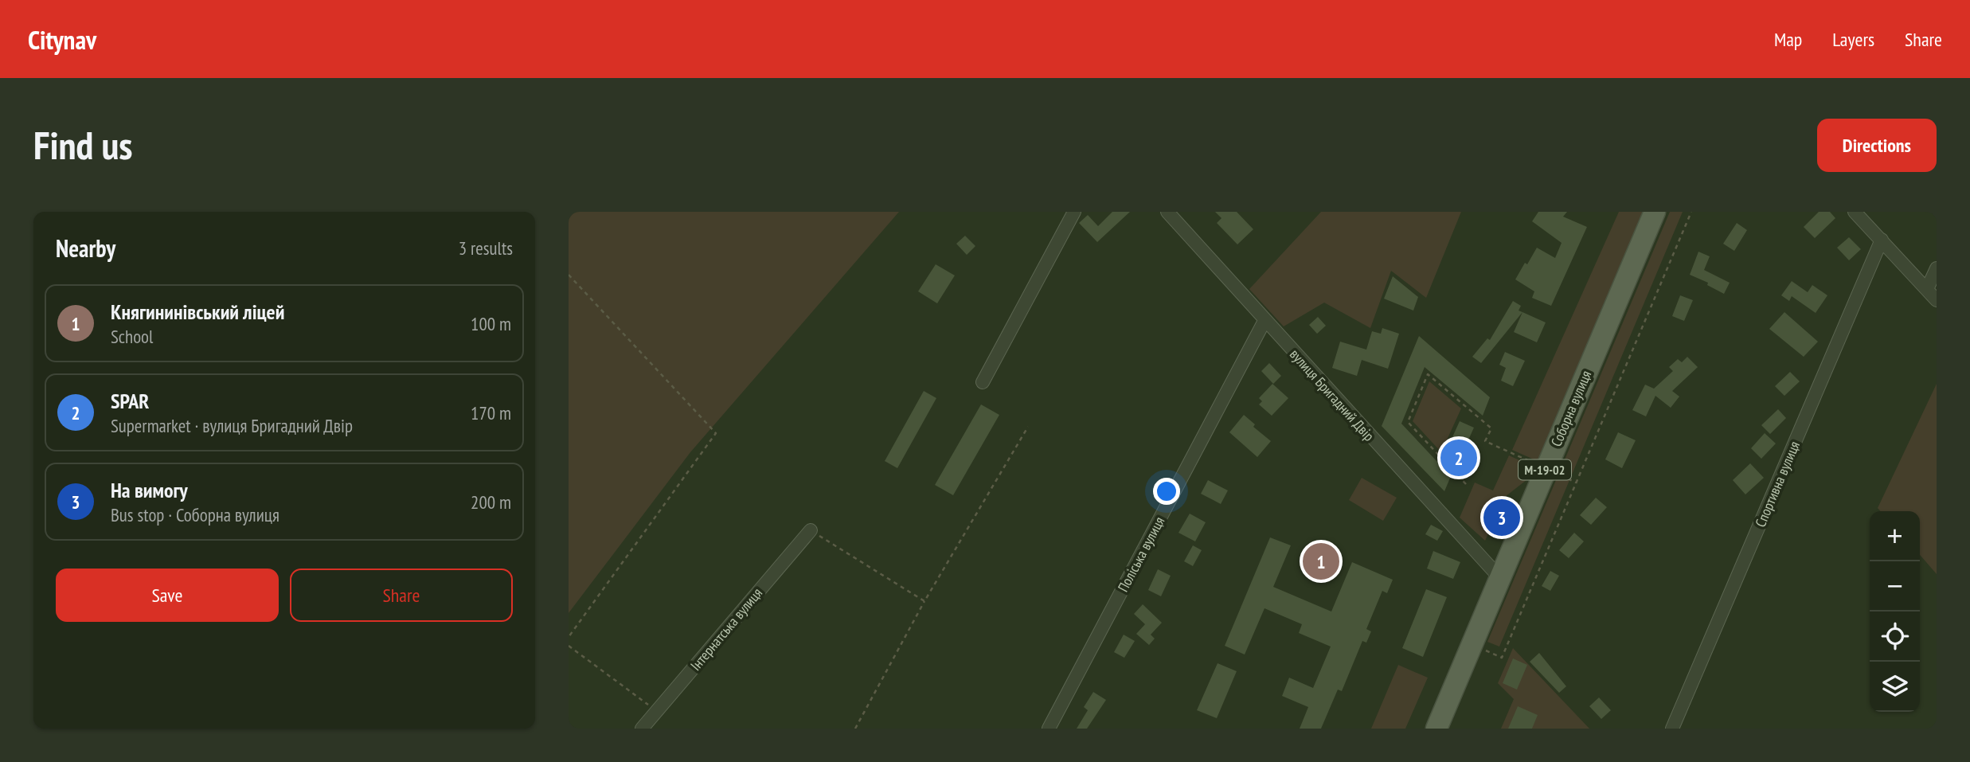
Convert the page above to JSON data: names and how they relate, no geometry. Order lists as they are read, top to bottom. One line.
{"streets":{"main road":["Соборна вулиця","М-19-02"],"street":["вулиця Бригадний Двір","Спортивна вулиця","Поліська вулиця","Інтернатська вулиця"]},"crossings":[["вулиця Бригадний Двір","Соборна вулиця"],["вулиця Бригадний Двір","Поліська вулиця"]],"page":{"header":"Citynav","nav":["Map","Layers","Share"],"buttons":["Directions",["Save","Share"]],"title":"Find us","heading":["Nearby","3 results"],"list":[{"mark":"1","name":"Княгининівський ліцей","note":"School","value":"100 m"},{"mark":"2","name":"SPAR","note":"Supermarket · вулиця Бригадний Двір","value":"170 m"},{"mark":"3","name":"На вимогу","note":"Bus stop · Соборна вулиця","value":"200 m"}],"pins":["2","3","1"],"map_buttons":["+","−"]}}
